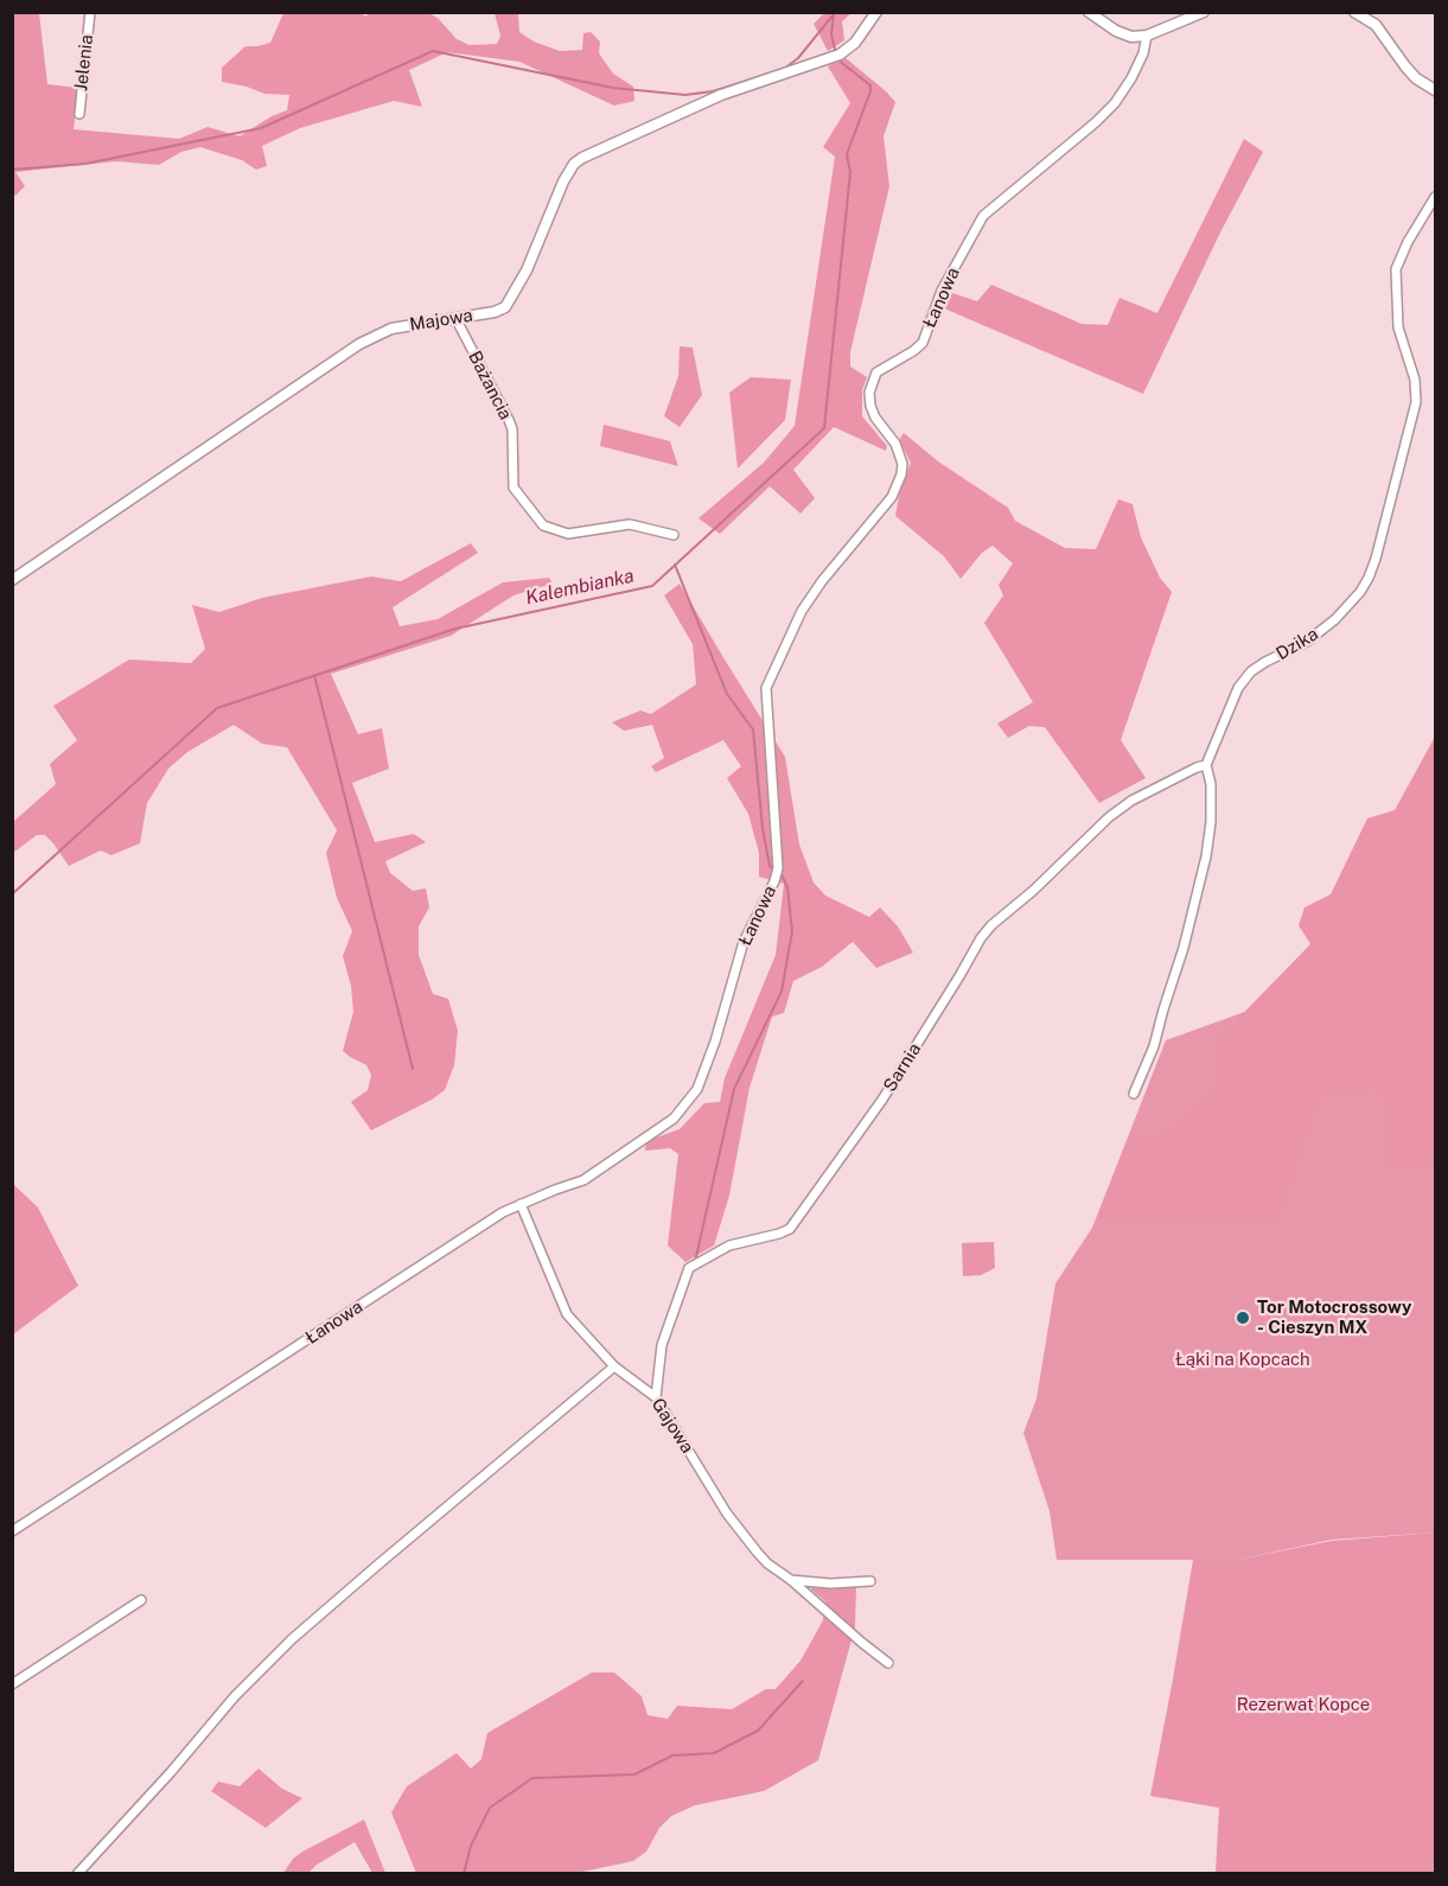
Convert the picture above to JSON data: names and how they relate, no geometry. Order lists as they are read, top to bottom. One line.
{"streets":{"street":["Jelenia","Łanowa","Majowa","Bażancia","Dzika","Sarnia","Gajowa"]},"crossings":[["Łanowa","Gajowa"],["Majowa","Bażancia"],["Dzika","Sarnia"],["Sarnia","Gajowa"]],"water":["Kalembianka"],"parks":["Łąki na Kopcach","Rezerwat Kopce"],"places":["Tor Motocrossowy - Cieszyn MX"]}
